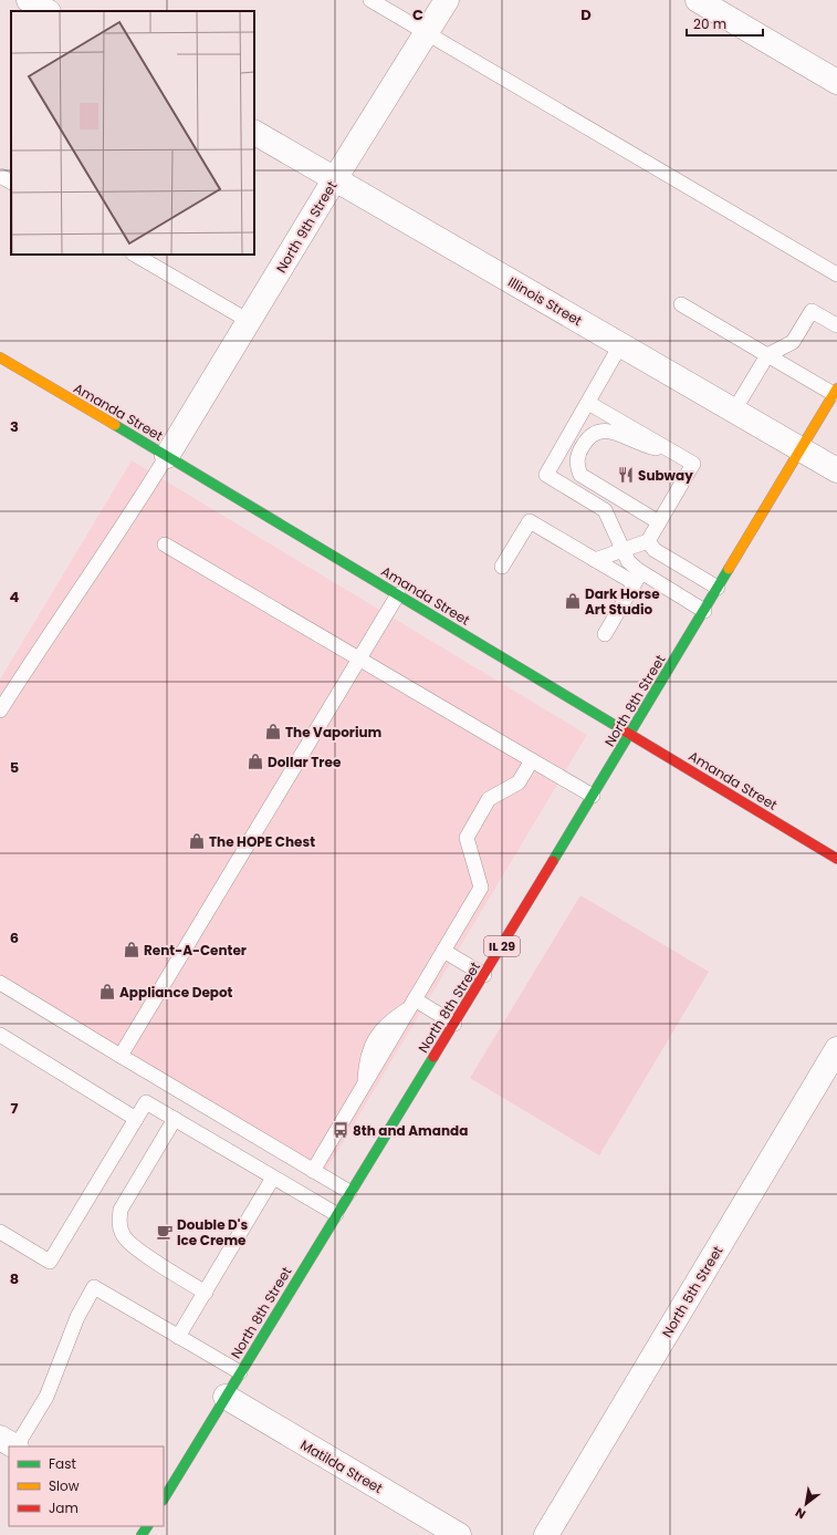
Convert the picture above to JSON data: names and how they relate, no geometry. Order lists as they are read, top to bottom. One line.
{"streets":{"main road":["Amanda Street","North 8th Street","IL 29"],"street":["North 9th Street","Illinois Street","North 5th Street","Matilda Street"]},"crossings":[["North 9th Street","Illinois Street"],["North 9th Street","Amanda Street"],["Illinois Street","North 8th Street"],["Amanda Street","North 8th Street"],["North 8th Street","Matilda Street"]],"places":{"restaurant":["Subway"],"shop":["Dark Horse Art Studio","The Vaporium","Dollar Tree","The HOPE Chest","Rent-A-Center","Appliance Depot"],"bus stop":["8th and Amanda"],"cafe":["Double D's Ice Creme"]},"legend":["Fast","Slow","Jam"],"scale_bar":"20 m","north":"bottom left","grid":{"columns":["C","D"],"rows":["3","4","5","6","7","8"]}}
